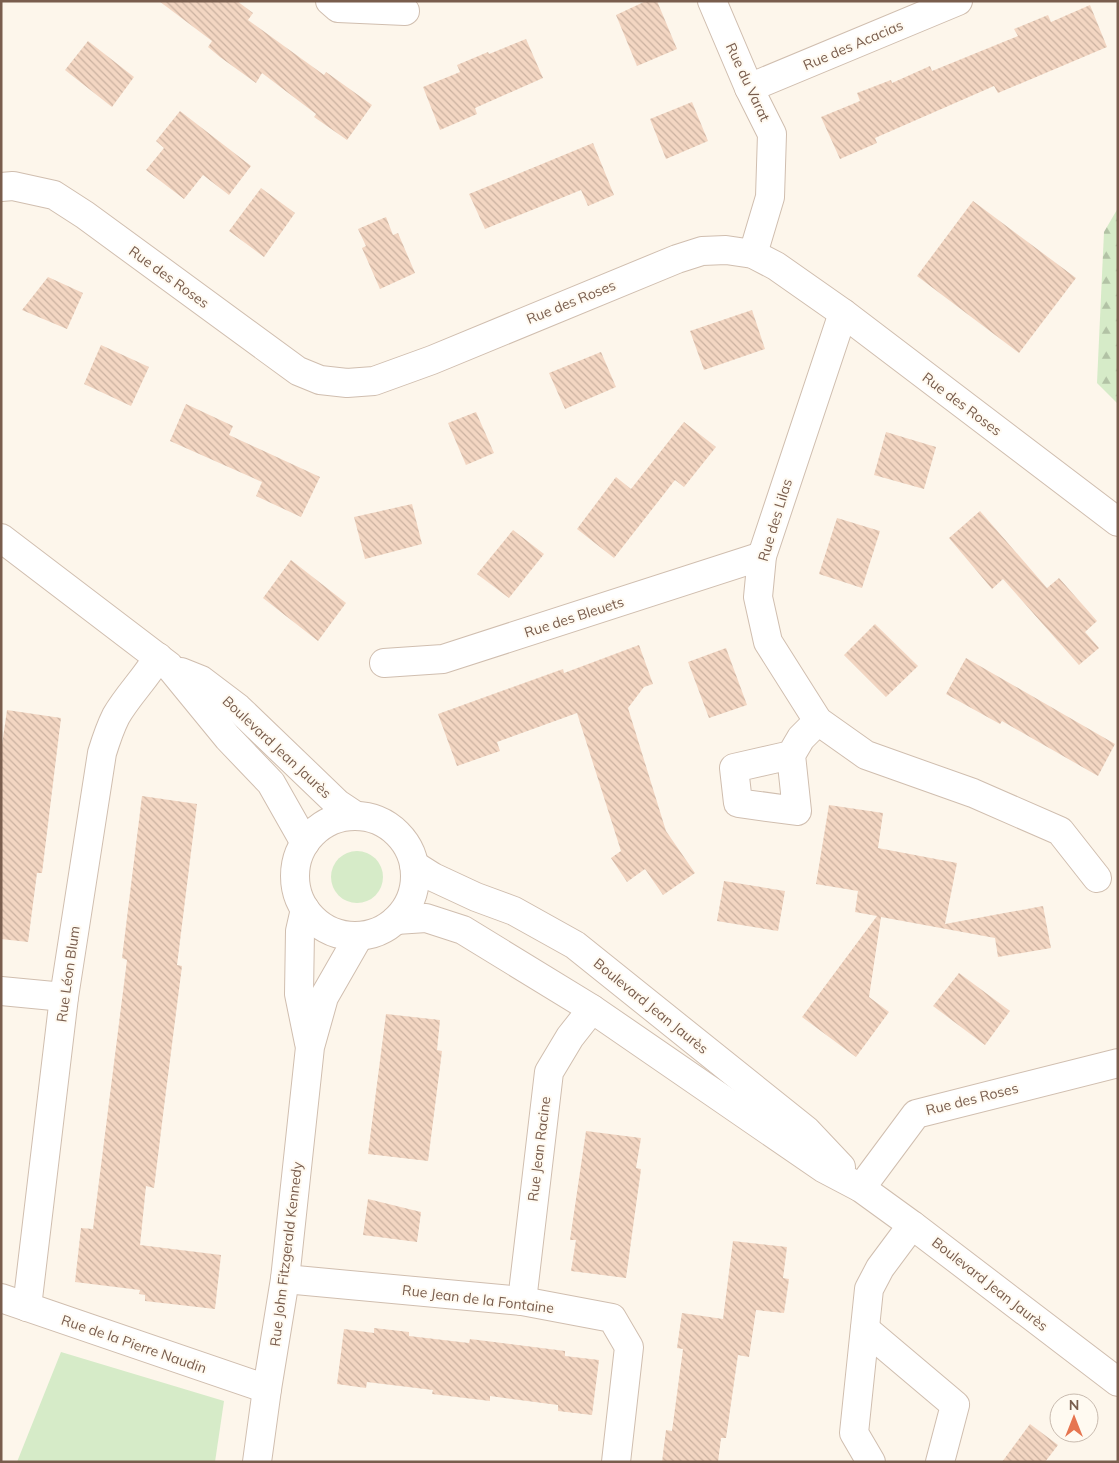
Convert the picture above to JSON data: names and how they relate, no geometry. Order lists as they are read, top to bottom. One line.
{"streets":{"street":["Rue des Acacias","Rue du Varat","Rue des Roses","Rue des Lilas","Rue des Bleuets","Boulevard Jean Jaurès","Rue Léon Blum","Rue Jean Racine","Rue John Fitzgerald Kennedy","Rue Jean de la Fontaine","Rue de la Pierre Naudin"]},"crossings":[["Rue des Acacias","Rue du Varat"],["Rue du Varat","Rue des Roses"],["Rue des Roses","Rue des Lilas"],["Rue des Roses","Boulevard Jean Jaurès"],["Rue des Lilas","Rue des Bleuets"],["Boulevard Jean Jaurès","Rue Léon Blum"],["Boulevard Jean Jaurès","Rue Jean Racine"],["Boulevard Jean Jaurès","Rue John Fitzgerald Kennedy"],["Rue Léon Blum","Rue de la Pierre Naudin"],["Rue Jean Racine","Rue Jean de la Fontaine"],["Rue John Fitzgerald Kennedy","Rue Jean de la Fontaine"],["Rue John Fitzgerald Kennedy","Rue de la Pierre Naudin"]],"north":"top"}
